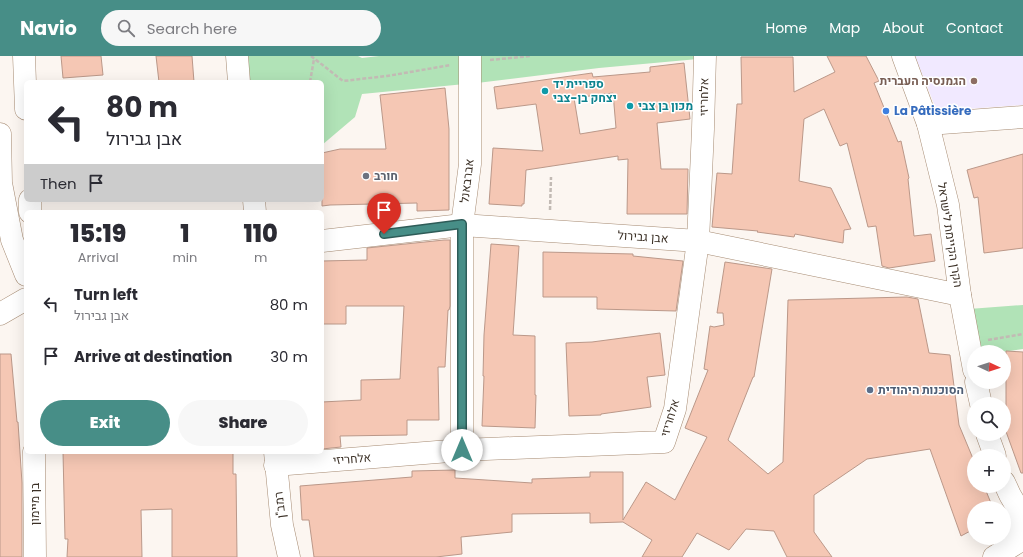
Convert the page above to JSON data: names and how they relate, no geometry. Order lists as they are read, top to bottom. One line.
{"streets":{"street":["אלחריזי","אברבאנל","הקרן הקיימת לישראל","אבן גבירול","בן מיימון","רמב\"ן"]},"crossings":[["אלחריזי","אברבאנל"],["אלחריזי","אבן גבירול"],["אלחריזי","רמב\"ן"],["אברבאנל","אבן גבירול"],["הקרן הקיימת לישראל","אבן גבירול"]],"places":["הגמנסיה העברית","ספריית יד יצחק בן-צבי","מכון בן צבי","La Pâtissière","חורב","הסוכנות היהודית"],"north":"right","page":{"header":"Navio","search":"Search here","nav":["Home","Map","About","Contact"],"turn":["80 m","אבן גבירול"],"then":"Then","eta":["15:19","Arrival","1","min","110","m"],"list":[{"name":"Turn left","note":"אבן גבירול","value":"80 m"},{"name":"Arrive at destination","value":"30 m"}],"map_buttons":["+","−"],"buttons":["Exit","Share"]}}
